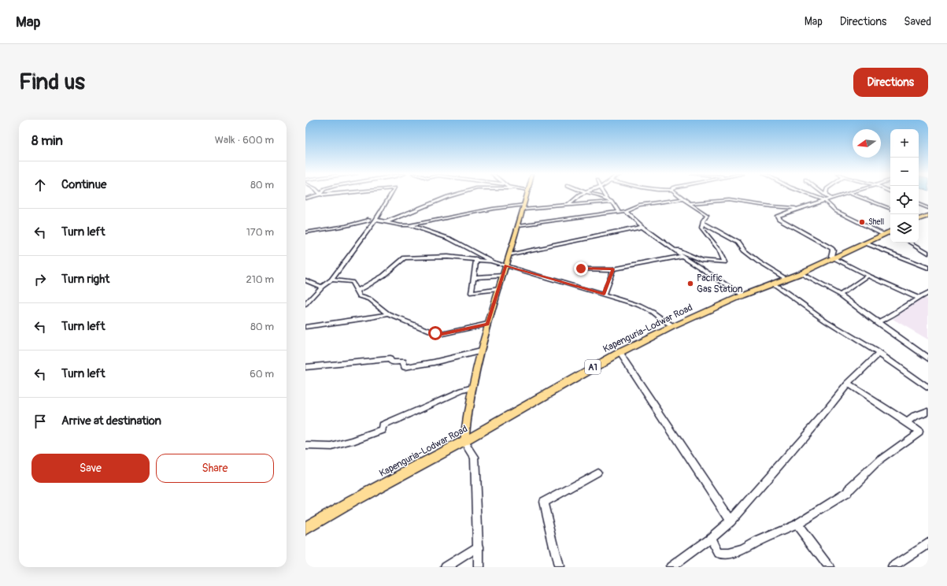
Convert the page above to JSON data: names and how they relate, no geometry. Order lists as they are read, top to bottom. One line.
{"streets":{"highway":["Kapenguria-Lodwar Road","A1"]},"places":["Shell","Pacific Gas Station"],"north":"left","page":{"header":"Map","nav":["Map","Directions","Saved"],"buttons":["Directions",["Save","Share"]],"title":"Find us","heading":["8 min","Walk · 600 m"],"map_buttons":["+","−"],"list":[["Continue","80 m"],["Turn left","170 m"],["Turn right","210 m"],["Turn left","80 m"],["Turn left","60 m"],"Arrive at destination"]}}
